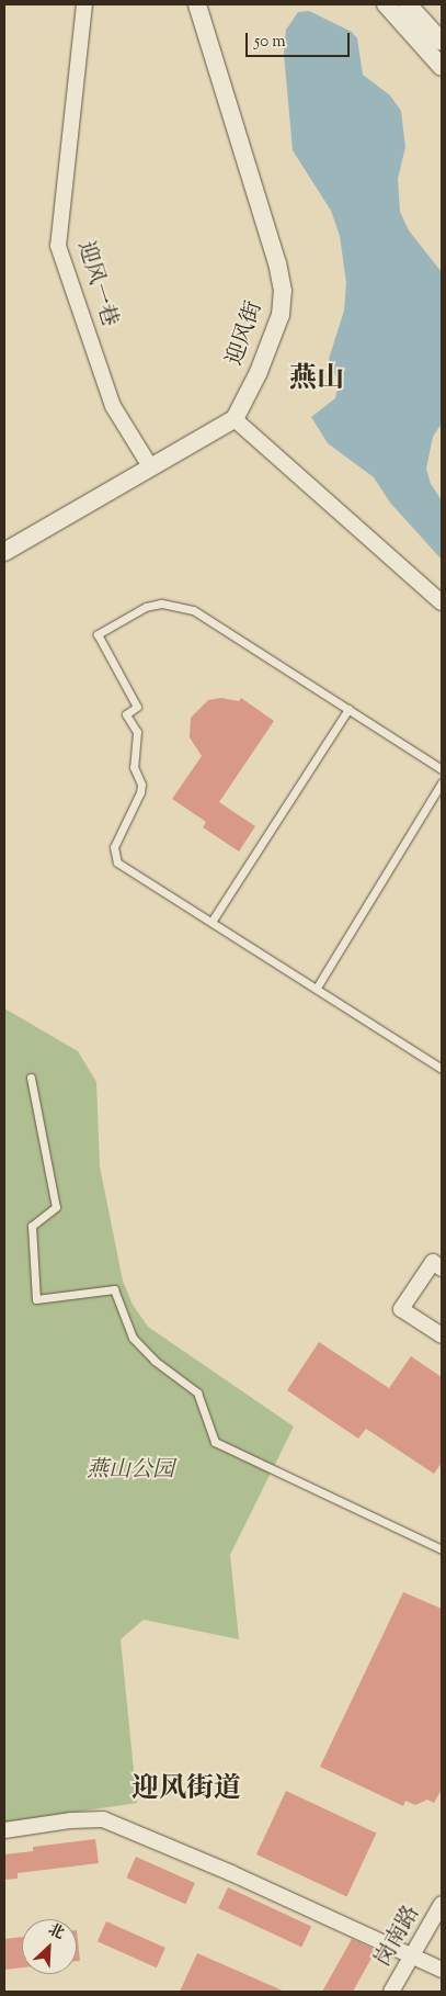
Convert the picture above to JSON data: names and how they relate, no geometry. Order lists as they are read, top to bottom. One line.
{"streets":{"street":["迎风一巷","迎风街","岗南路"]},"districts":["燕山","迎风街道"],"parks":["燕山公园"],"scale_bar":"50 m","north":"top right"}
